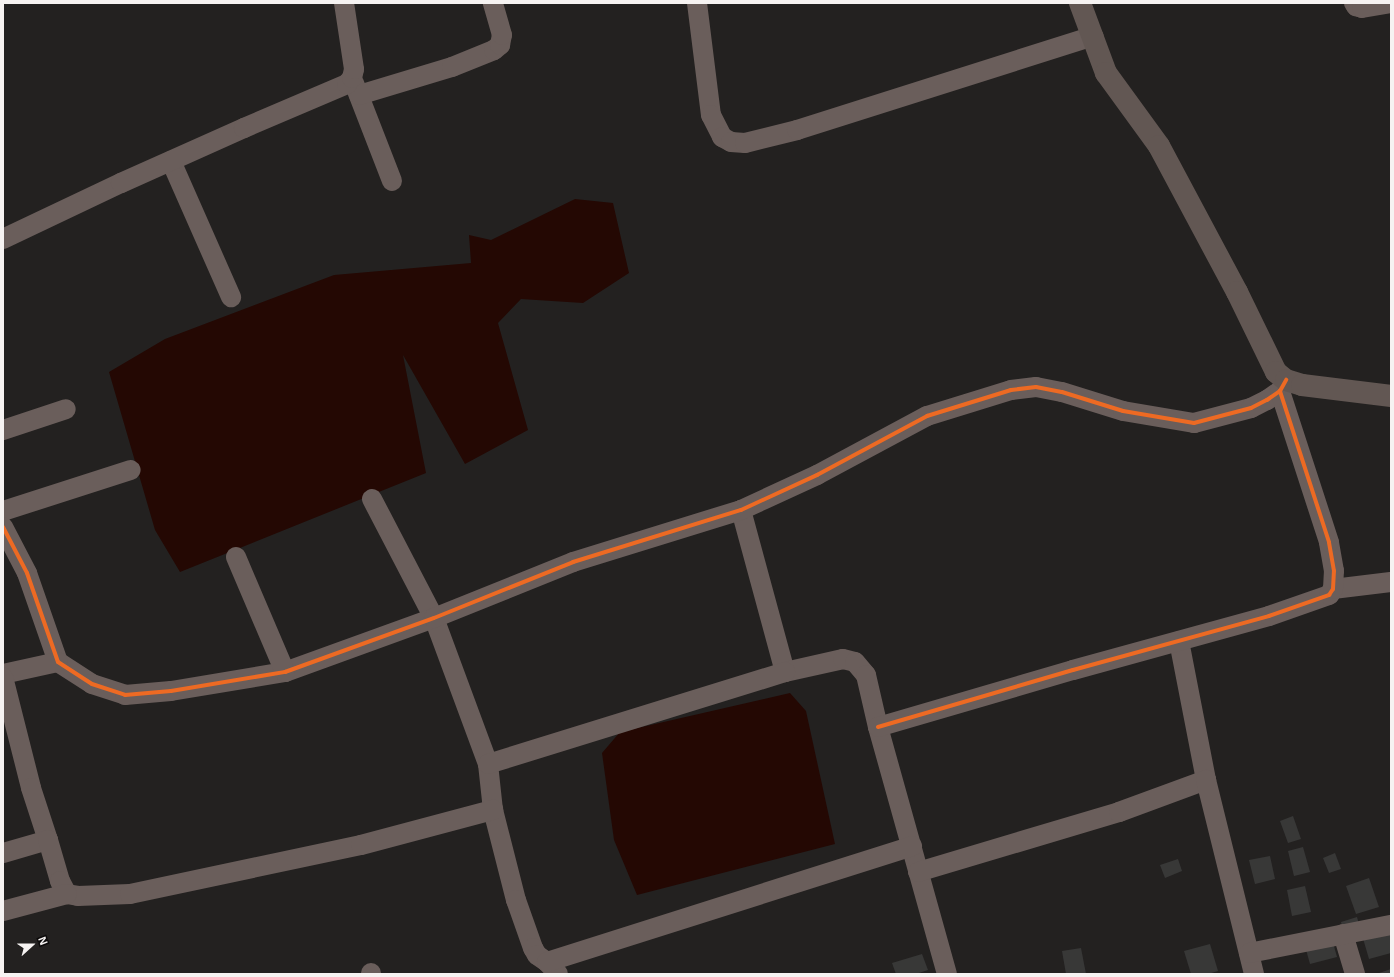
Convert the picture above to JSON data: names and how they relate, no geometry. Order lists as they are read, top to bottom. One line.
{"north":"right"}
